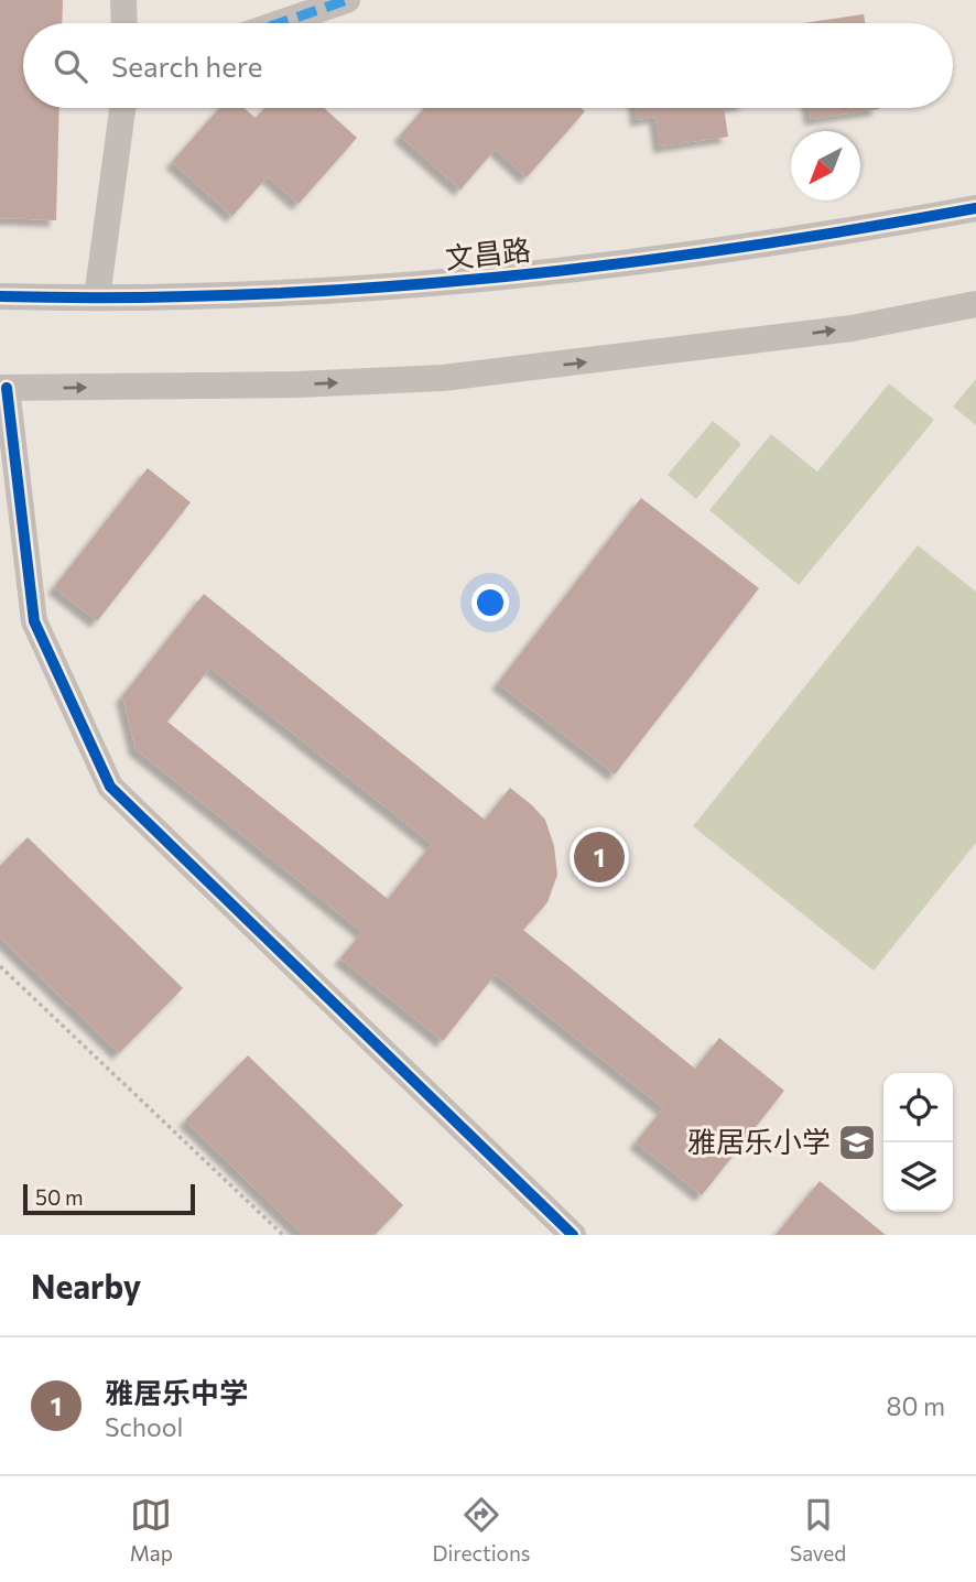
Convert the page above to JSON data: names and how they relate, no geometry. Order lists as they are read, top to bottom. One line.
{"streets":{"street":["文昌路"]},"places":{"school or university":["雅居乐小学"]},"scale_bar":"50 m","north":"bottom left","page":{"search":"Search here","pins":"1","scale":"50 m","heading":"Nearby","list":[{"mark":"1","name":"雅居乐中学","note":"School","value":"80 m"}],"nav":["Map","Directions","Saved"]}}
